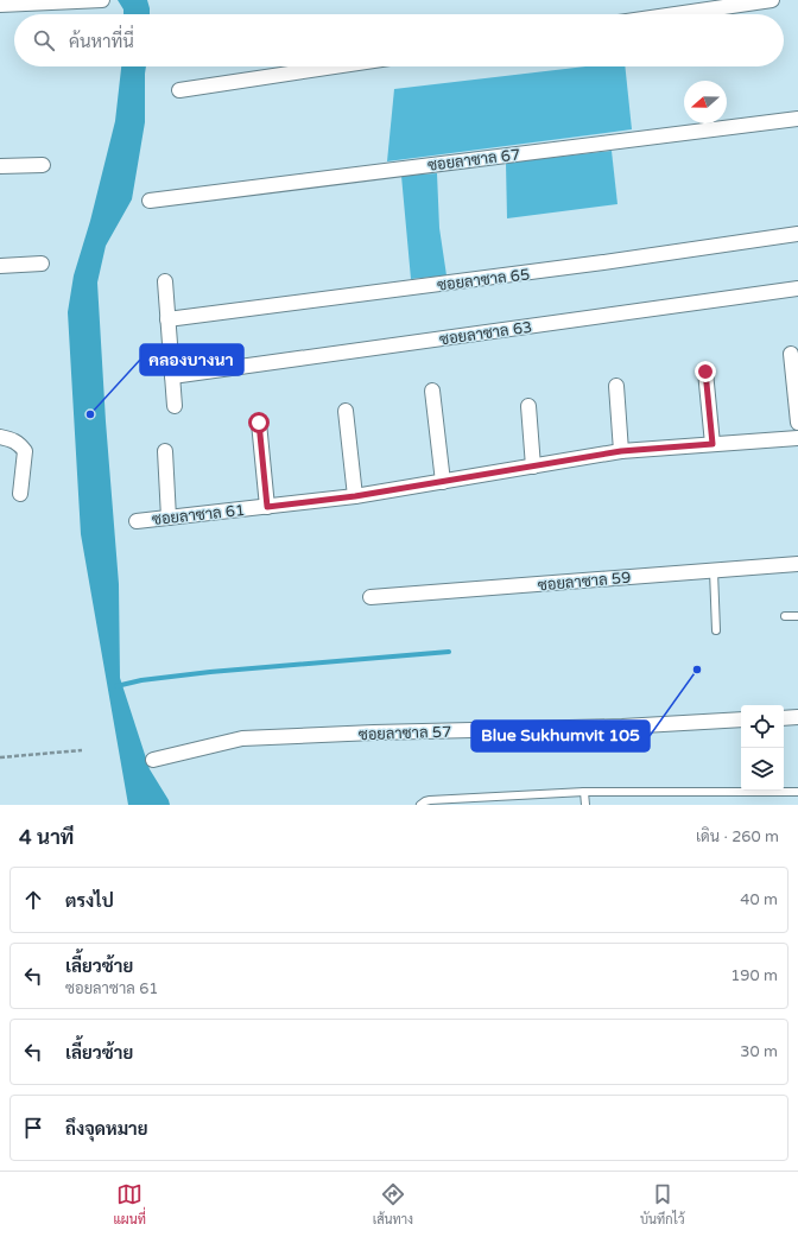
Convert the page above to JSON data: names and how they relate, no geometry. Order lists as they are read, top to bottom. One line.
{"streets":{"street":["ซอยลาซาล 67","ซอยลาซาล 65","ซอยลาซาล 63","ซอยลาซาล 61","ซอยลาซาล 59","ซอยลาซาล 57"]},"places":["คลองบางนา","Blue Sukhumvit 105"],"north":"left","page":{"search":"ค้นหาที่นี่","heading":["4 นาที","เดิน · 260 m"],"list":[["ตรงไป","40 m"],["เลี้ยวซ้าย","ซอยลาซาล 61","190 m"],["เลี้ยวซ้าย","30 m"],"ถึงจุดหมาย"],"nav":["แผนที่","เส้นทาง","บันทึกไว้"]}}
